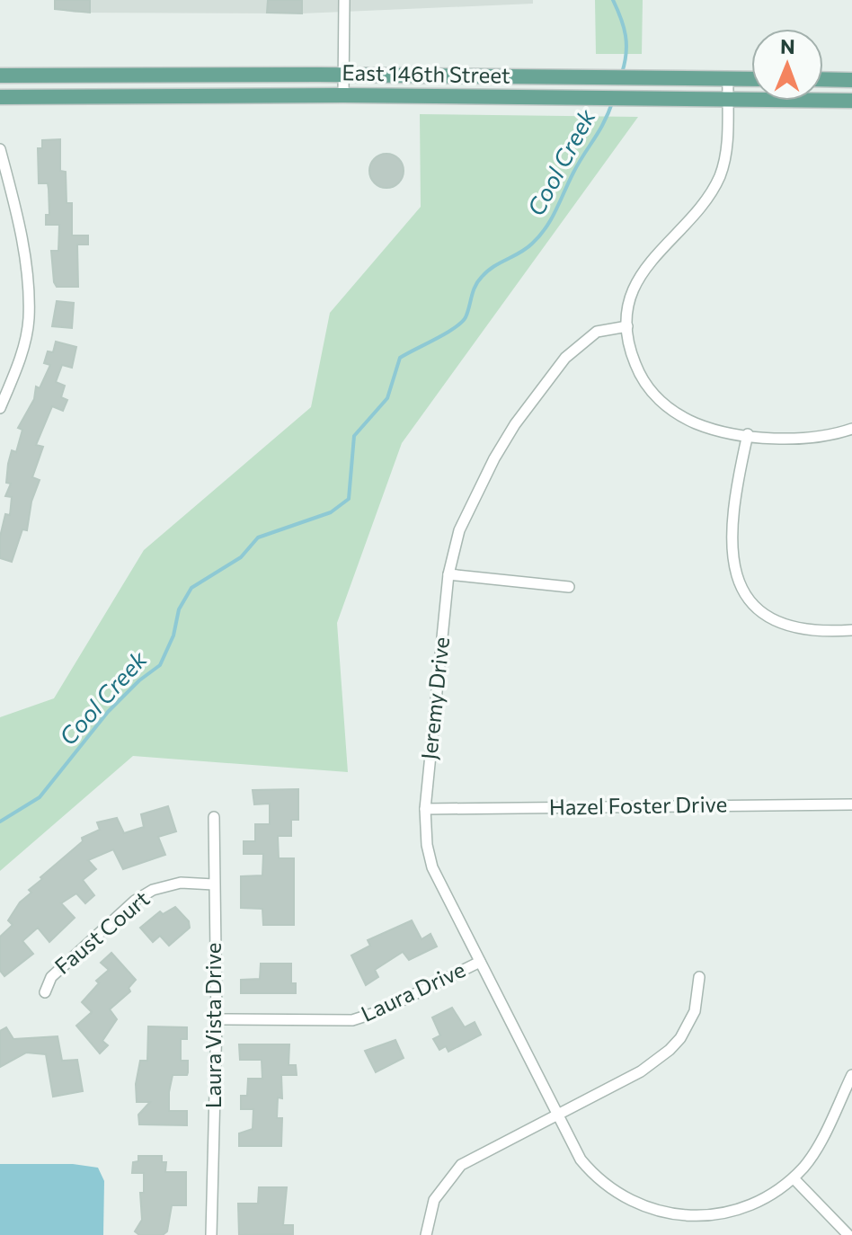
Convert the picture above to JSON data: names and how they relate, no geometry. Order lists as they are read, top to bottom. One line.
{"streets":{"main road":["East 146th Street"],"street":["Jeremy Drive","Hazel Foster Drive","Faust Court","Laura Drive","Laura Vista Drive"]},"crossings":[["Jeremy Drive","Hazel Foster Drive"],["Jeremy Drive","Laura Drive"],["Faust Court","Laura Vista Drive"],["Laura Drive","Laura Vista Drive"]],"water":["Cool Creek"],"north":"top"}
